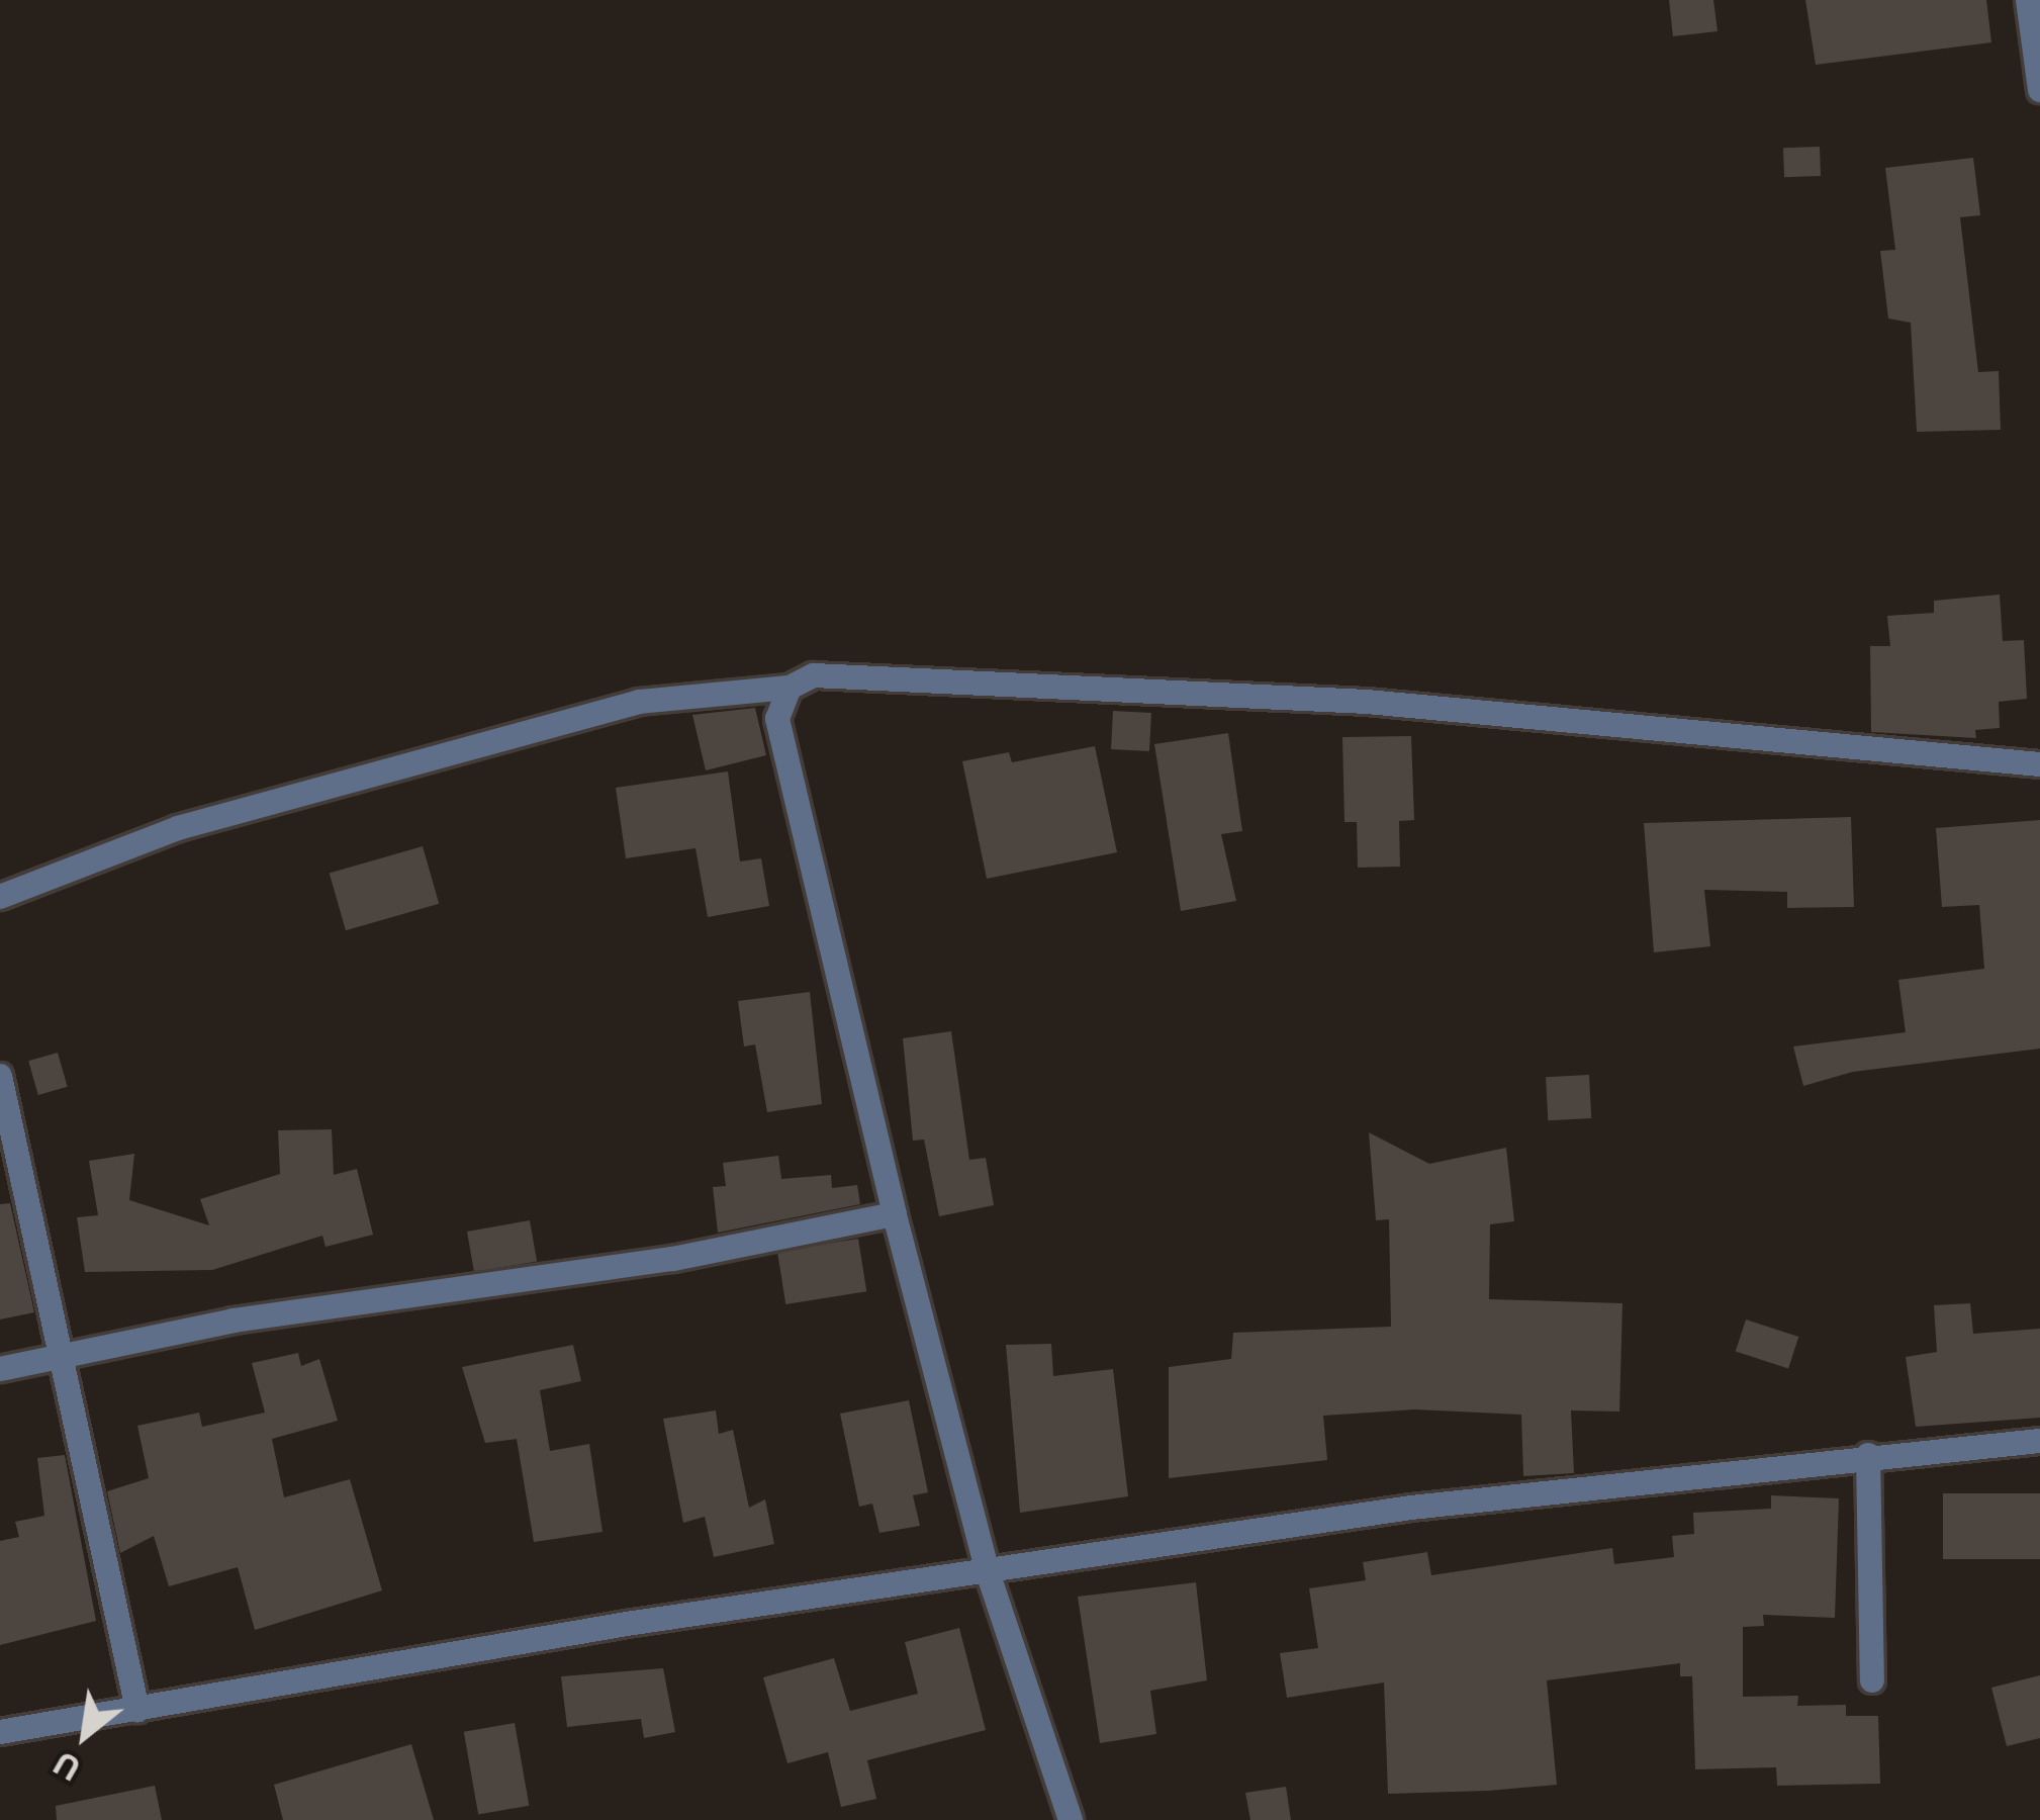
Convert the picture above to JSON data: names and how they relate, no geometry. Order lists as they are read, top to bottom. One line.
{"north":"bottom left"}
